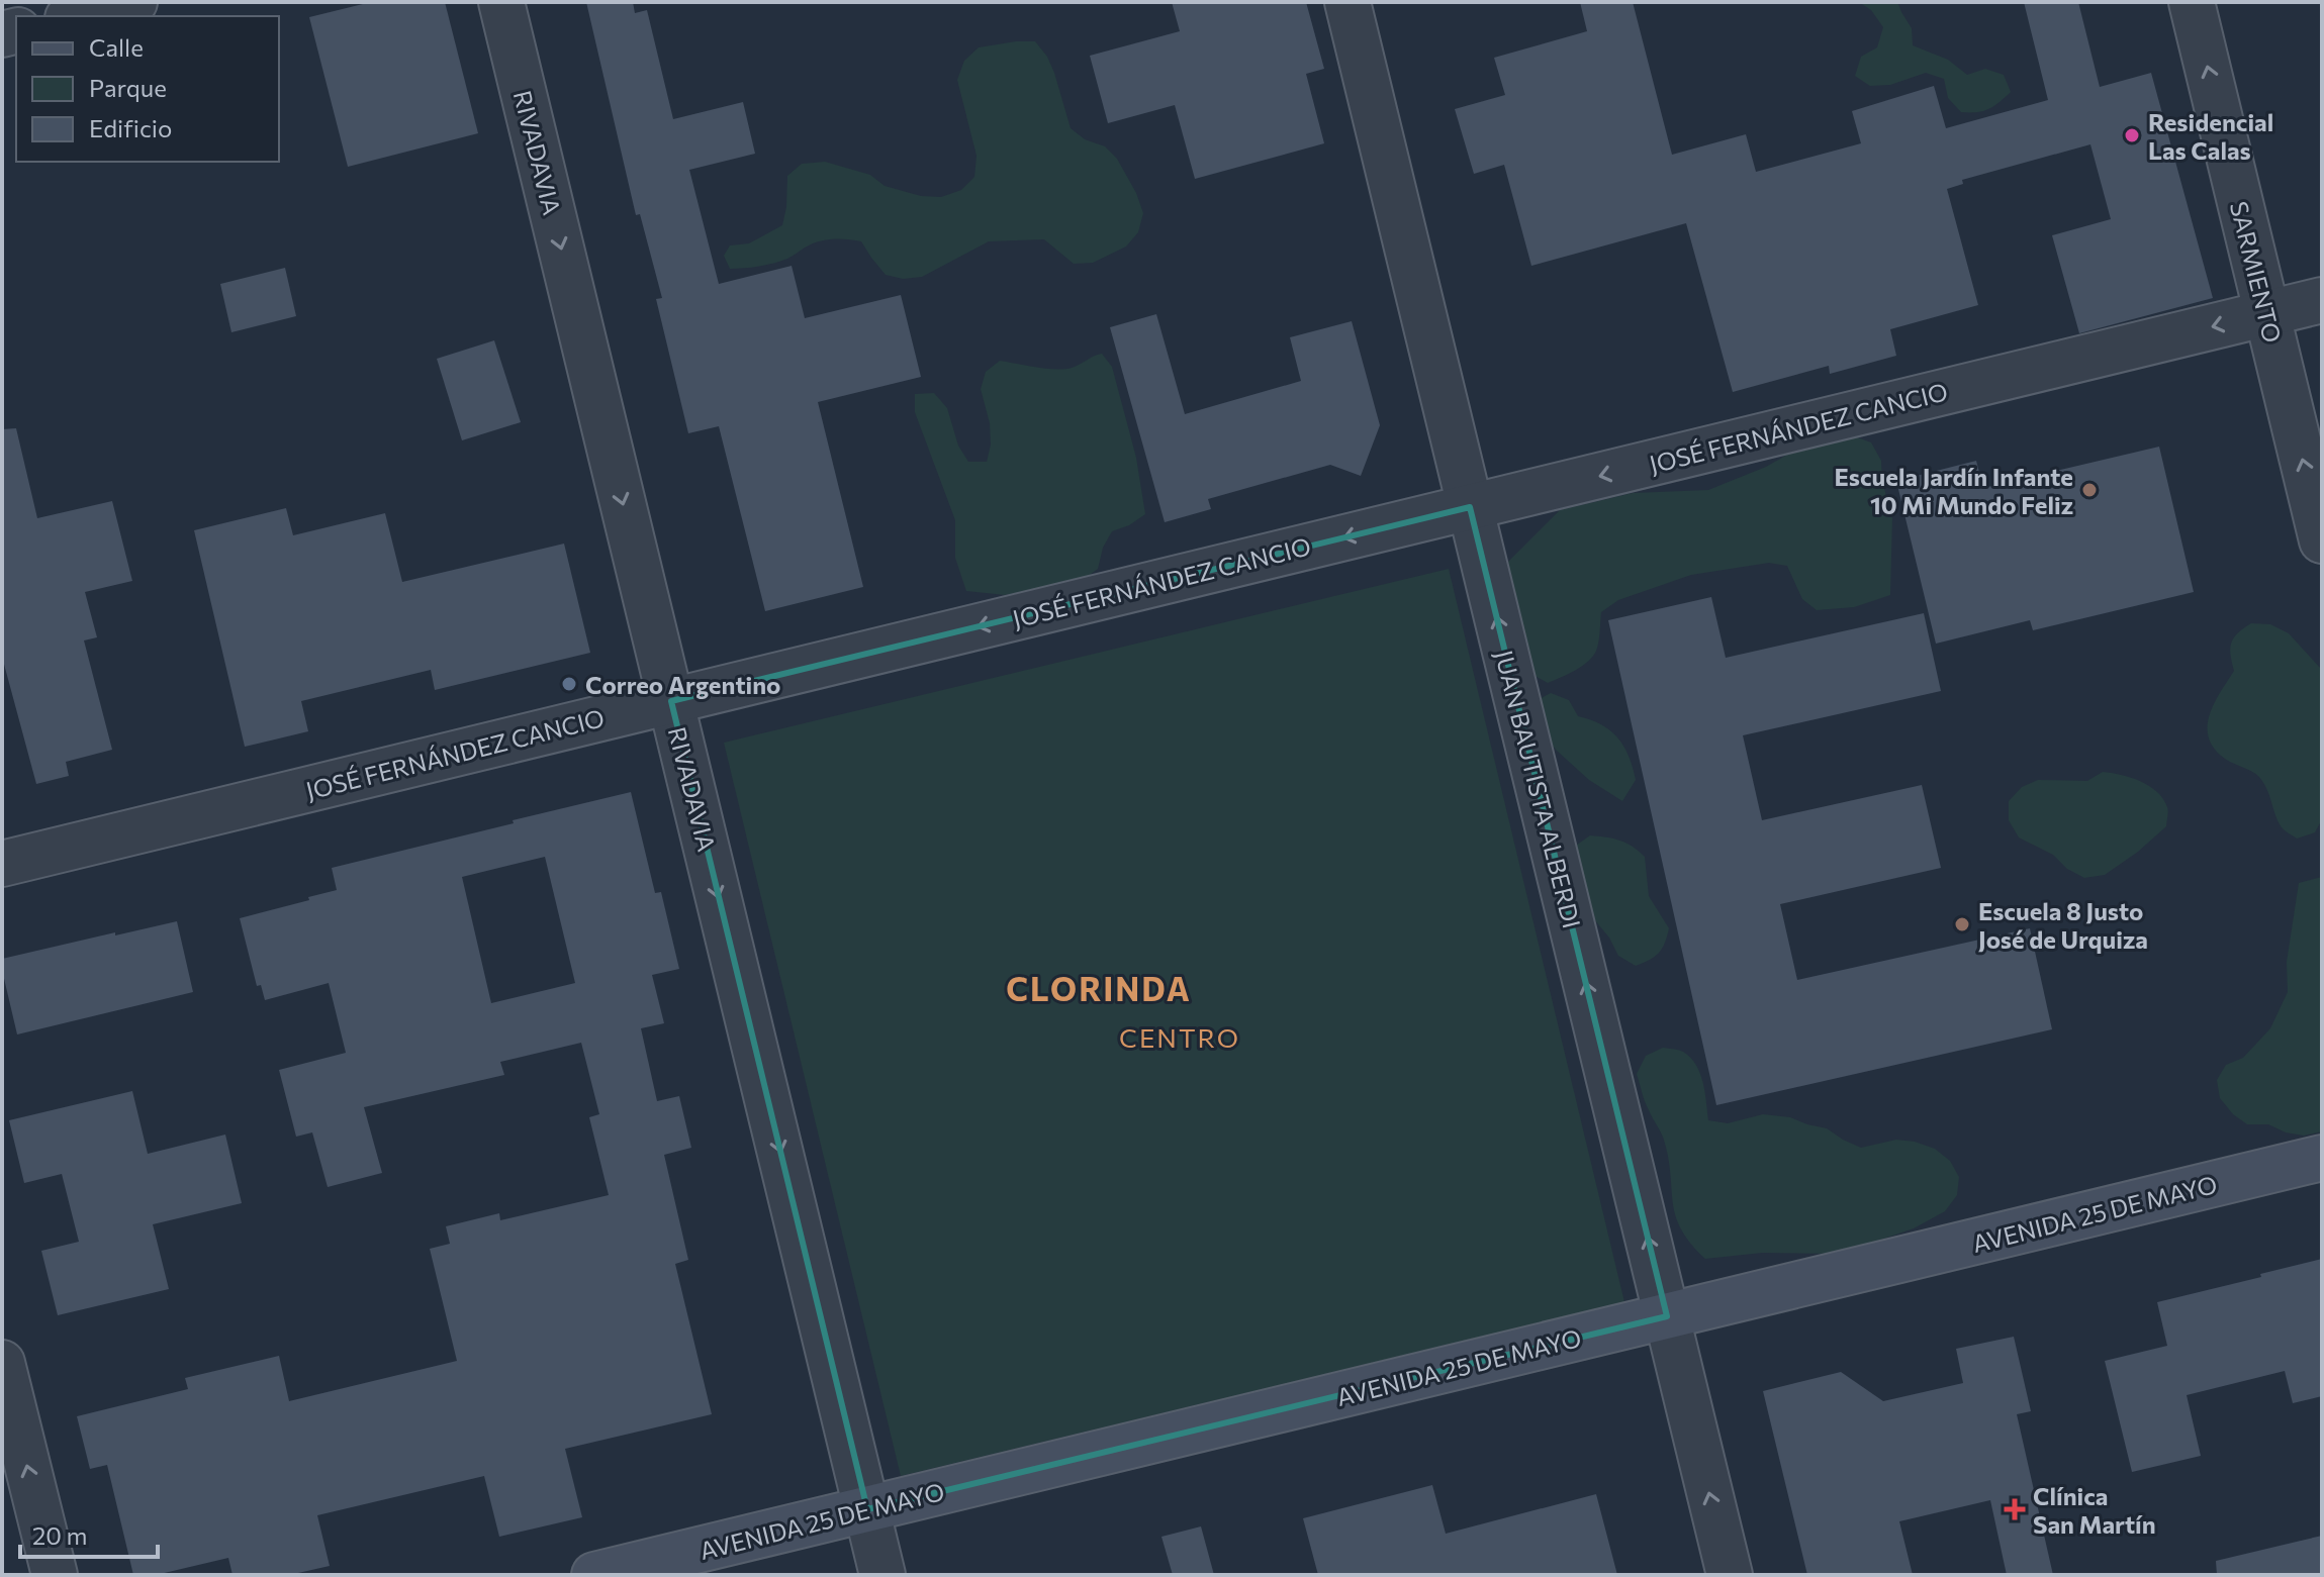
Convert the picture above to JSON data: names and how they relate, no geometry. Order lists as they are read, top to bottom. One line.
{"streets":{"main road":["AVENIDA 25 DE MAYO"],"street":["RIVADAVIA","SARMIENTO","JOSÉ FERNÁNDEZ CANCIO","JUAN BAUTISTA ALBERDI"]},"crossings":[["RIVADAVIA","JOSÉ FERNÁNDEZ CANCIO"],["RIVADAVIA","AVENIDA 25 DE MAYO"],["SARMIENTO","JOSÉ FERNÁNDEZ CANCIO"],["JOSÉ FERNÁNDEZ CANCIO","JUAN BAUTISTA ALBERDI"],["JUAN BAUTISTA ALBERDI","AVENIDA 25 DE MAYO"]],"one_way":["RIVADAVIA","SARMIENTO","JOSÉ FERNÁNDEZ CANCIO","JUAN BAUTISTA ALBERDI"],"districts":["CLORINDA","CENTRO"],"places":{"other":["Residencial Las Calas","Escuela Jardín Infante 10 Mi Mundo Feliz","Correo Argentino","Escuela 8 Justo José de Urquiza"],"health":["Clínica San Martín"]},"legend":["Calle","Parque","Edificio"],"scale_bar":"20 m"}
